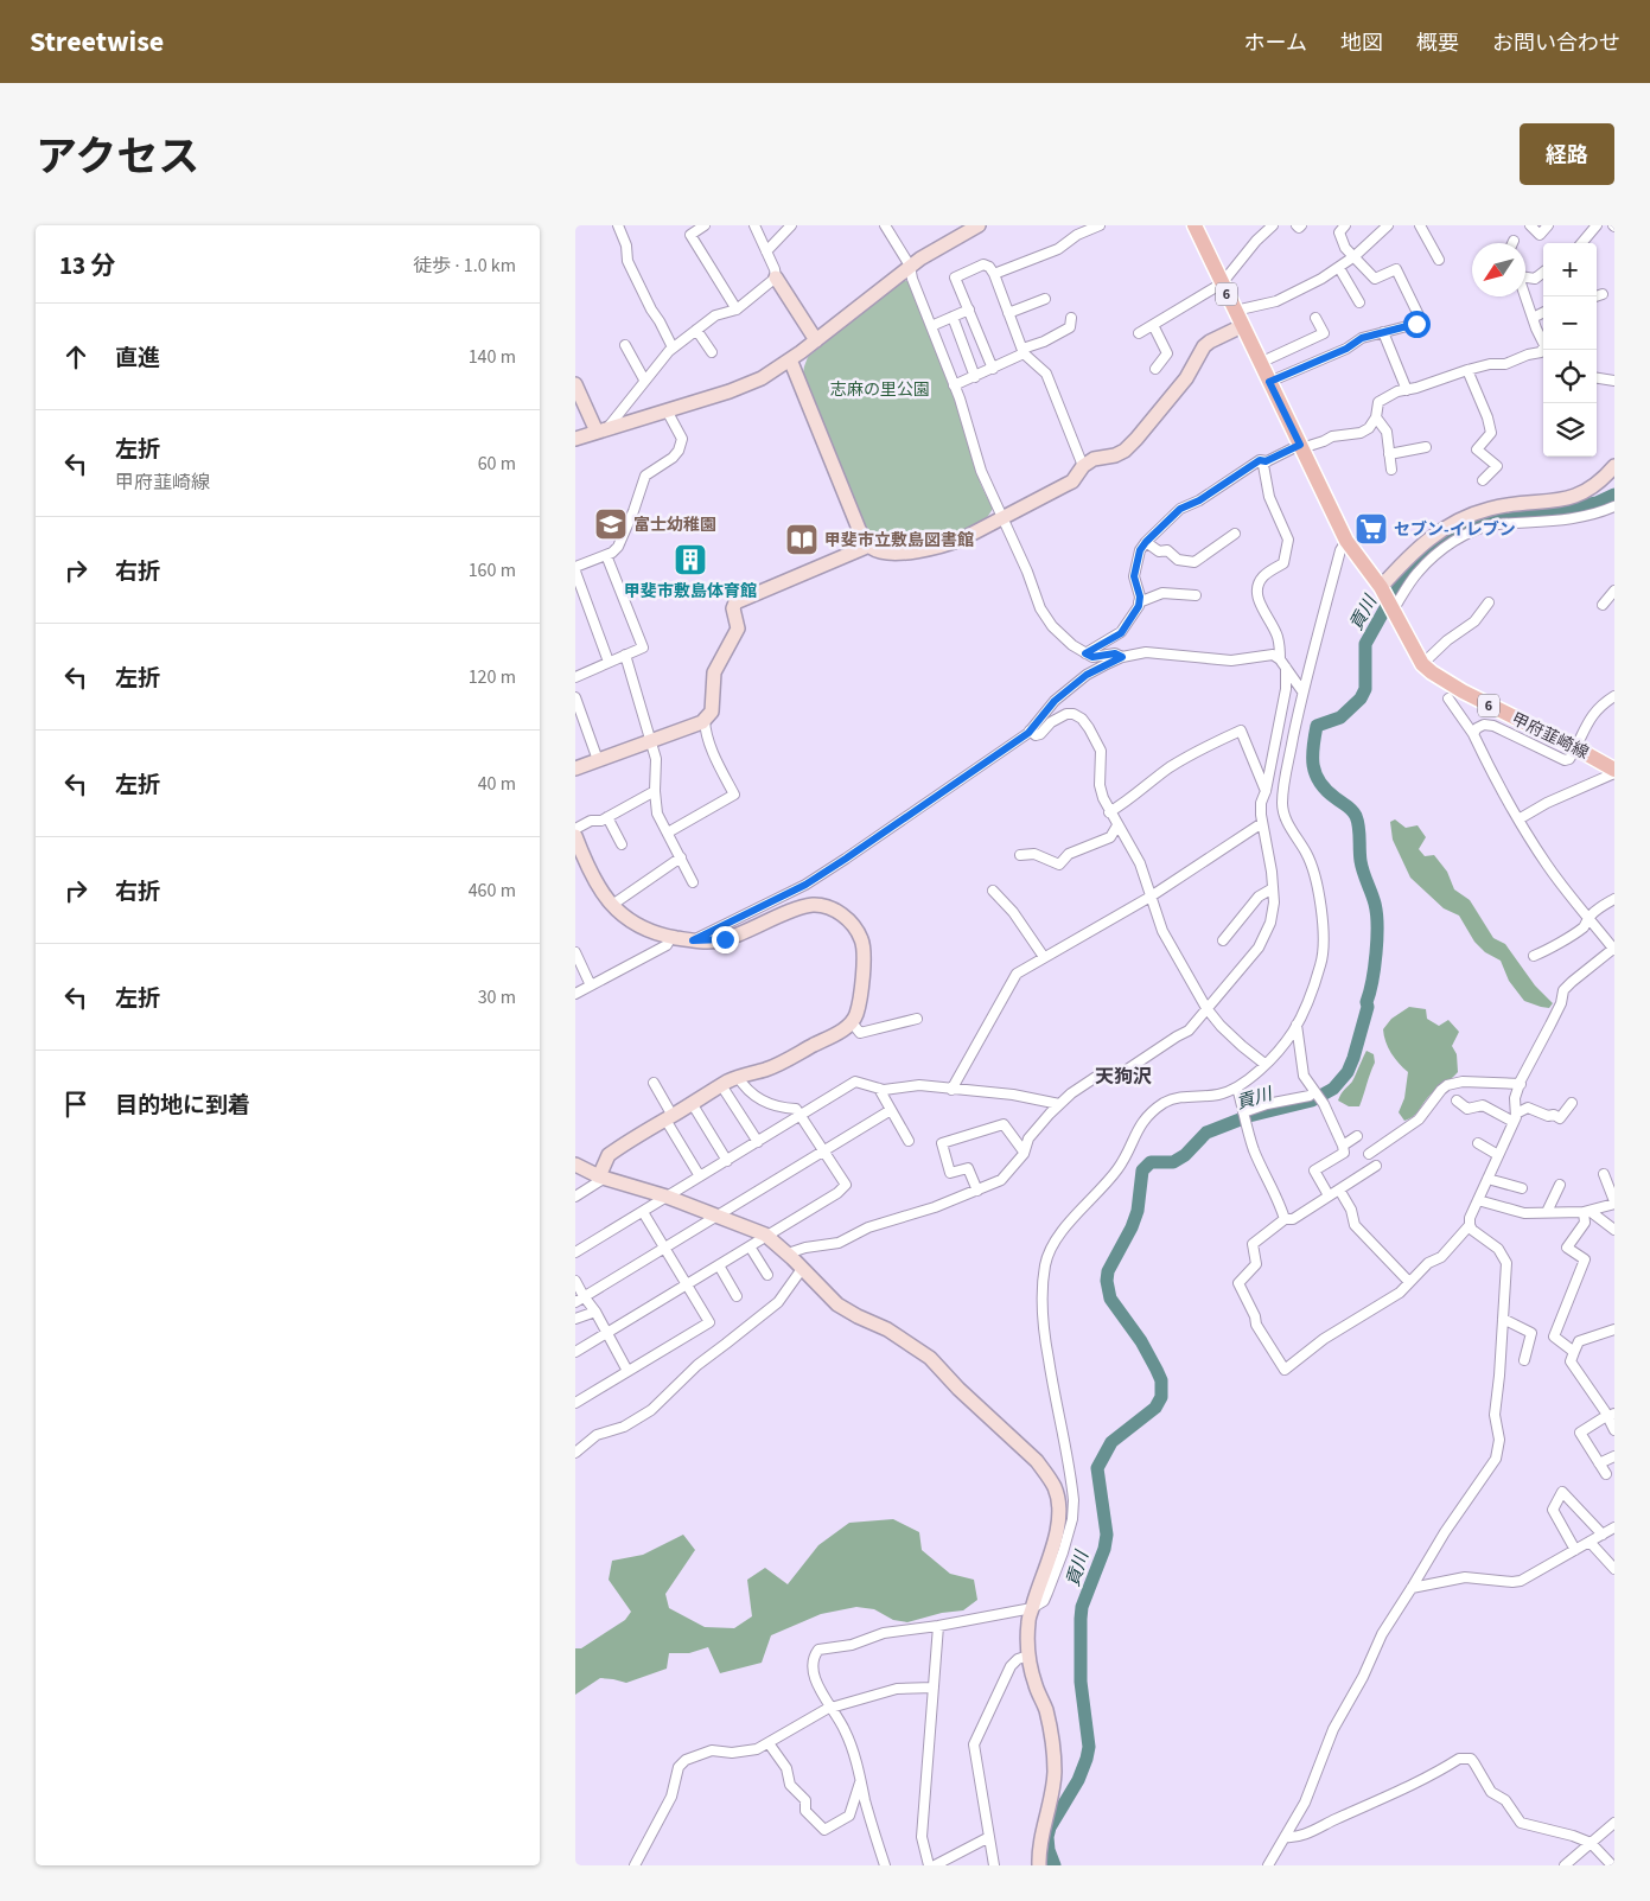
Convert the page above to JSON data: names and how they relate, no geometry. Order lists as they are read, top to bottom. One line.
{"streets":{"main road":["6","甲府韮崎線"]},"districts":["天狗沢"],"water":["貢川"],"parks":["志麻の里公園"],"places":{"school or university":["富士幼稚園"],"supermarket":["セブン-イレブン"],"library":["甲斐市立敷島図書館"],"building":["甲斐市敷島体育館"]},"north":"bottom left","page":{"header":"Streetwise","nav":["ホーム","地図","概要","お問い合わせ"],"title":"アクセス","buttons":"経路","heading":["13 分","徒歩 · 1.0 km"],"map_buttons":["+","−"],"list":[["直進","140 m"],["左折","甲府韮崎線","60 m"],["右折","160 m"],["左折","120 m"],["左折","40 m"],["右折","460 m"],["左折","30 m"],"目的地に到着"]}}
